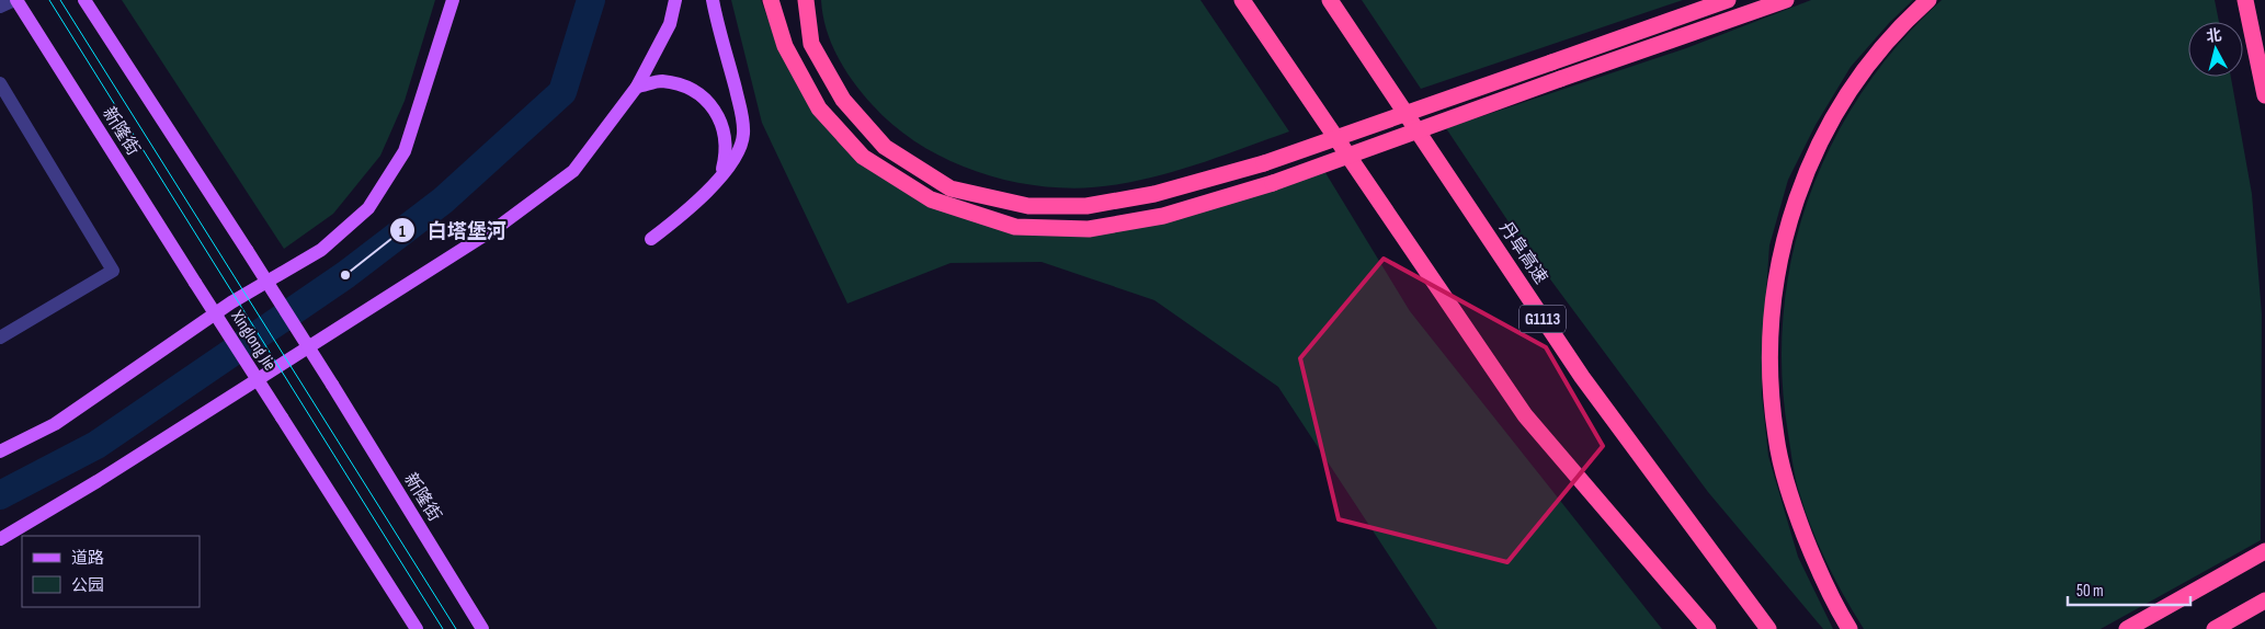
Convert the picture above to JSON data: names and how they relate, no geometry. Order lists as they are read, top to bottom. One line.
{"streets":{"highway":["丹阜高速","G1113"],"main road":["新隆街","Xinglong Jie"]},"crossings":[["新隆街","Xinglong Jie"]],"places":["白塔堡河"],"legend":["道路","公园"],"scale_bar":"50 m","north":"top"}
